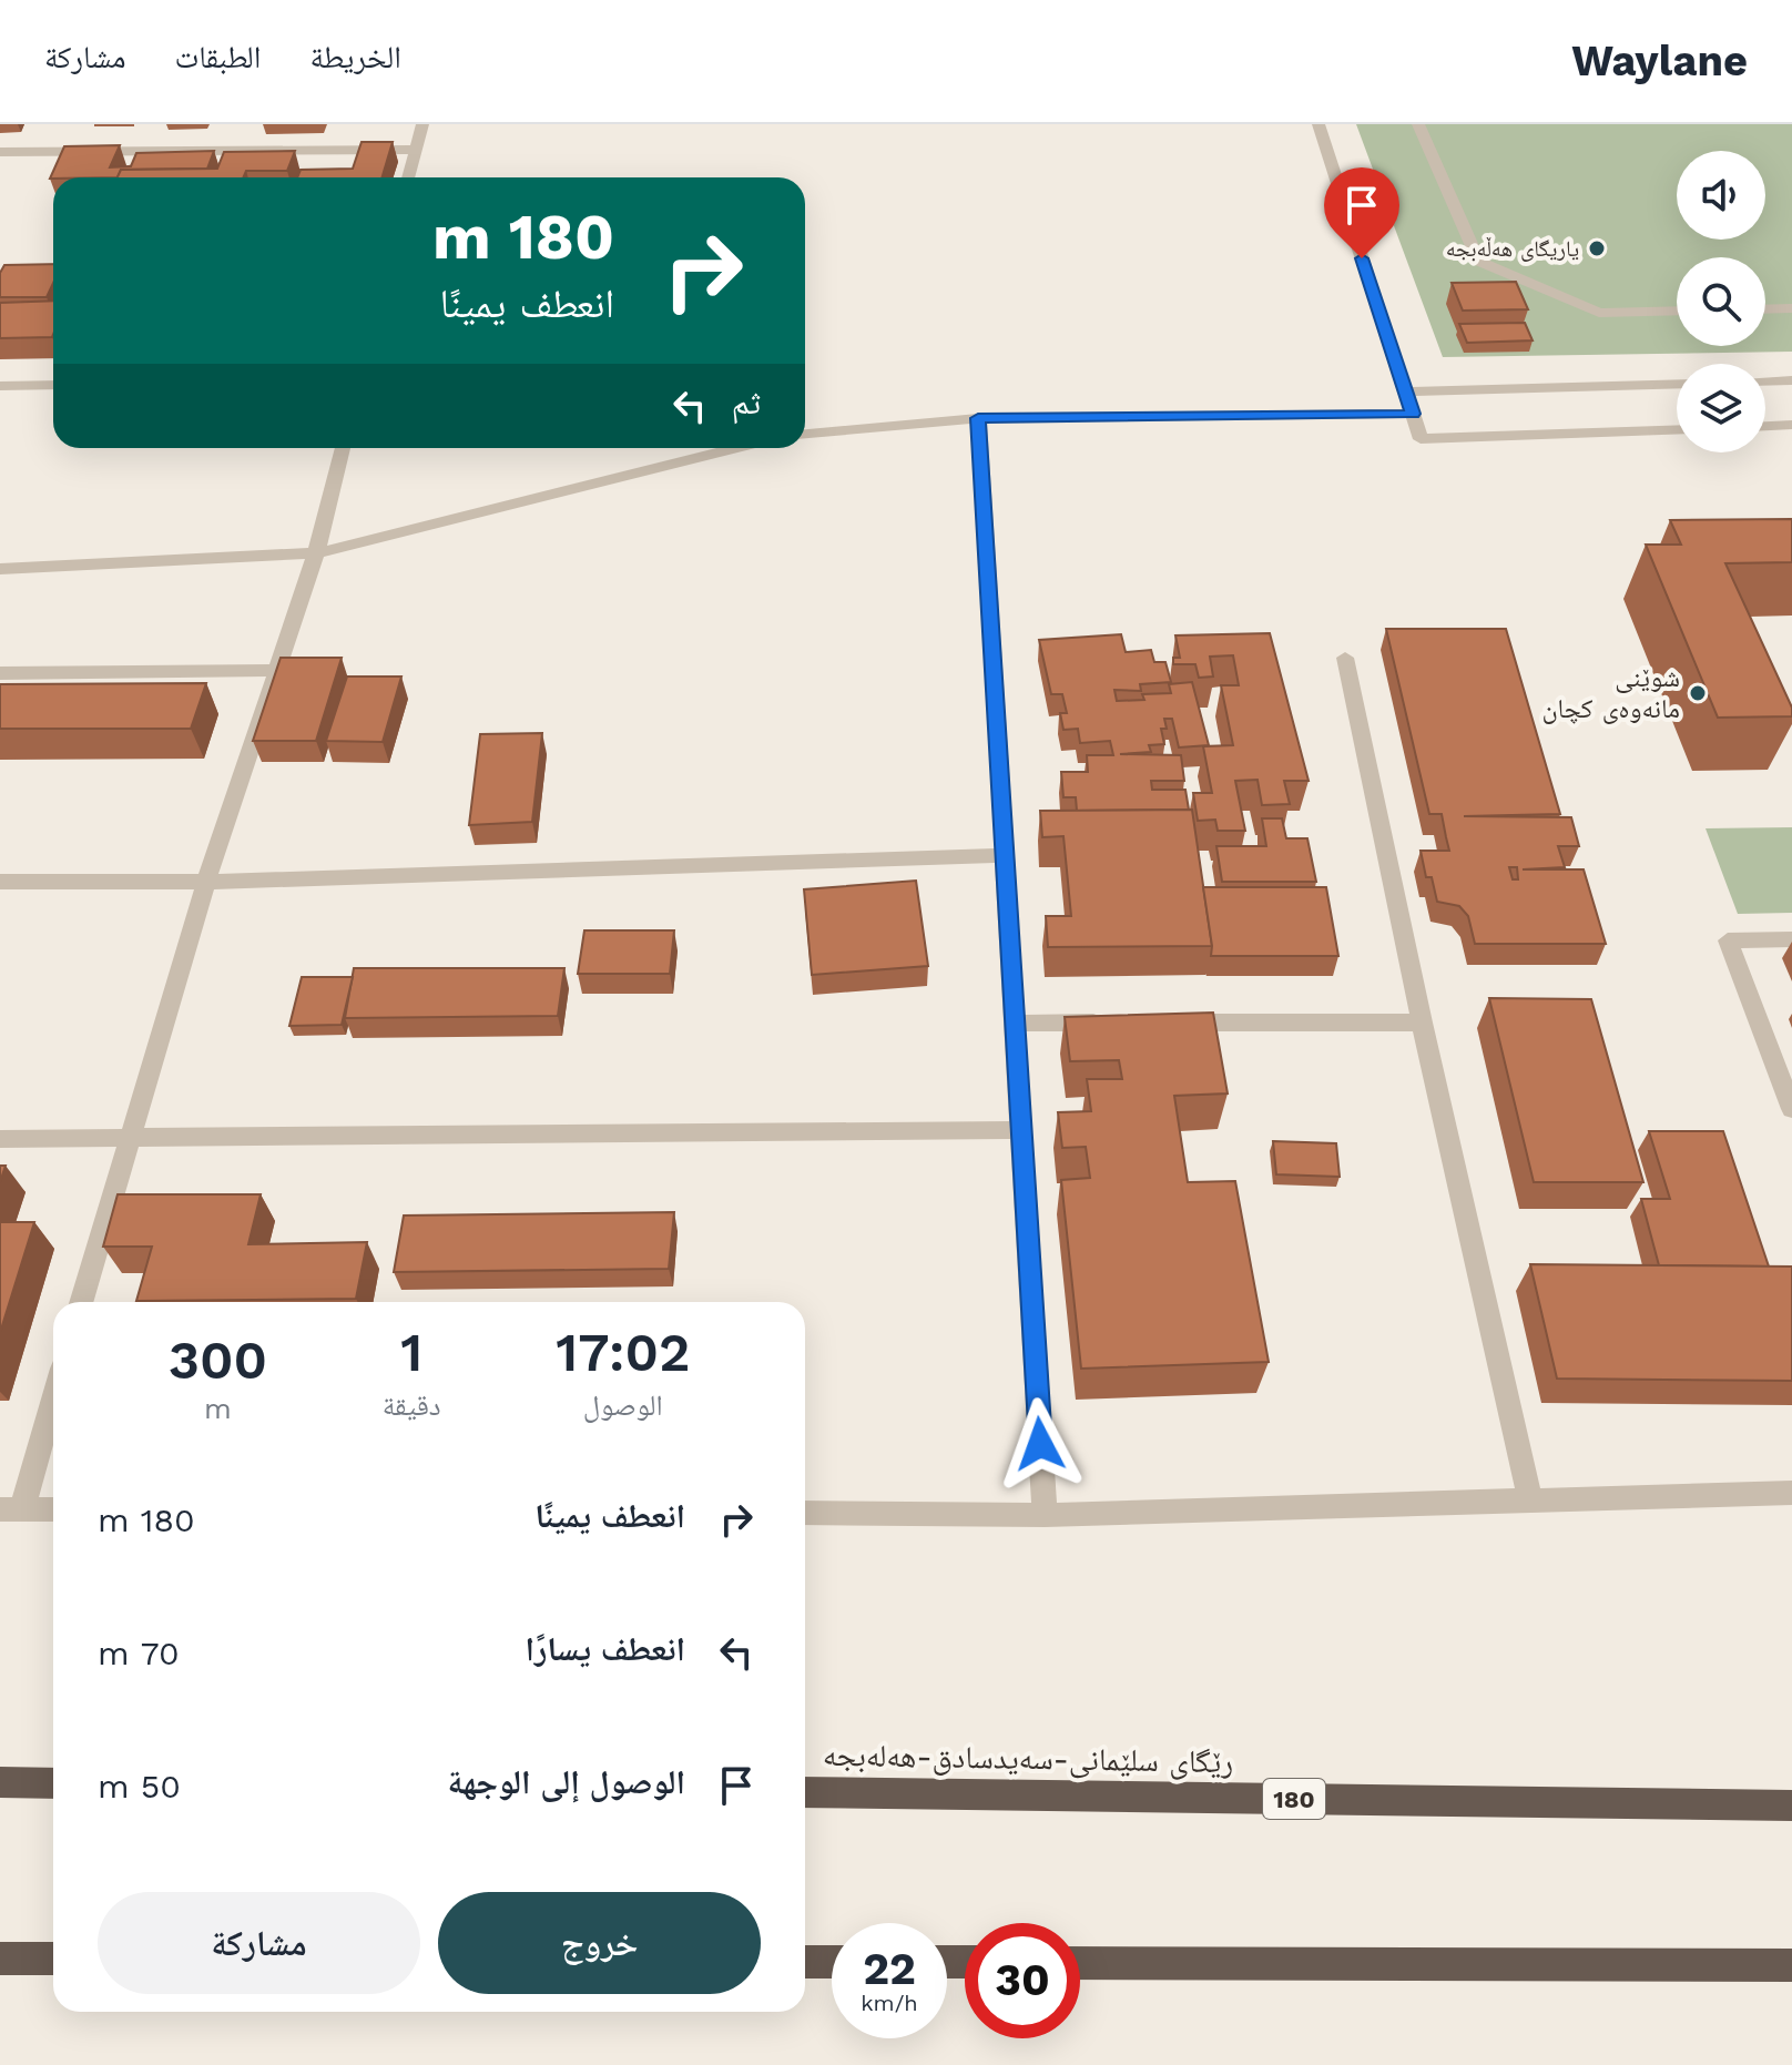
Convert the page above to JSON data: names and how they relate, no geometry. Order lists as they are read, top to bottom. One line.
{"streets":{"highway":["رێگای سلێمانی-سەیدسادق-هەلەبجە","180"]},"places":["یاریگای هەڵەبجە","شوێنی مانەوەی کچان"],"page":{"header":"Waylane","nav":["الخريطة","الطبقات","مشاركة"],"turn":["180 m","انعطف يمينًا"],"then":"ثم","eta":["17:02","الوصول","1","دقيقة","300","m"],"list":[{"name":"انعطف يمينًا","value":"180 m"},{"name":"انعطف يسارًا","value":"70 m"},{"name":"الوصول إلى الوجهة","value":"50 m"}],"buttons":["خروج","مشاركة"],"speed":"22 km/h","limit":"30"}}
